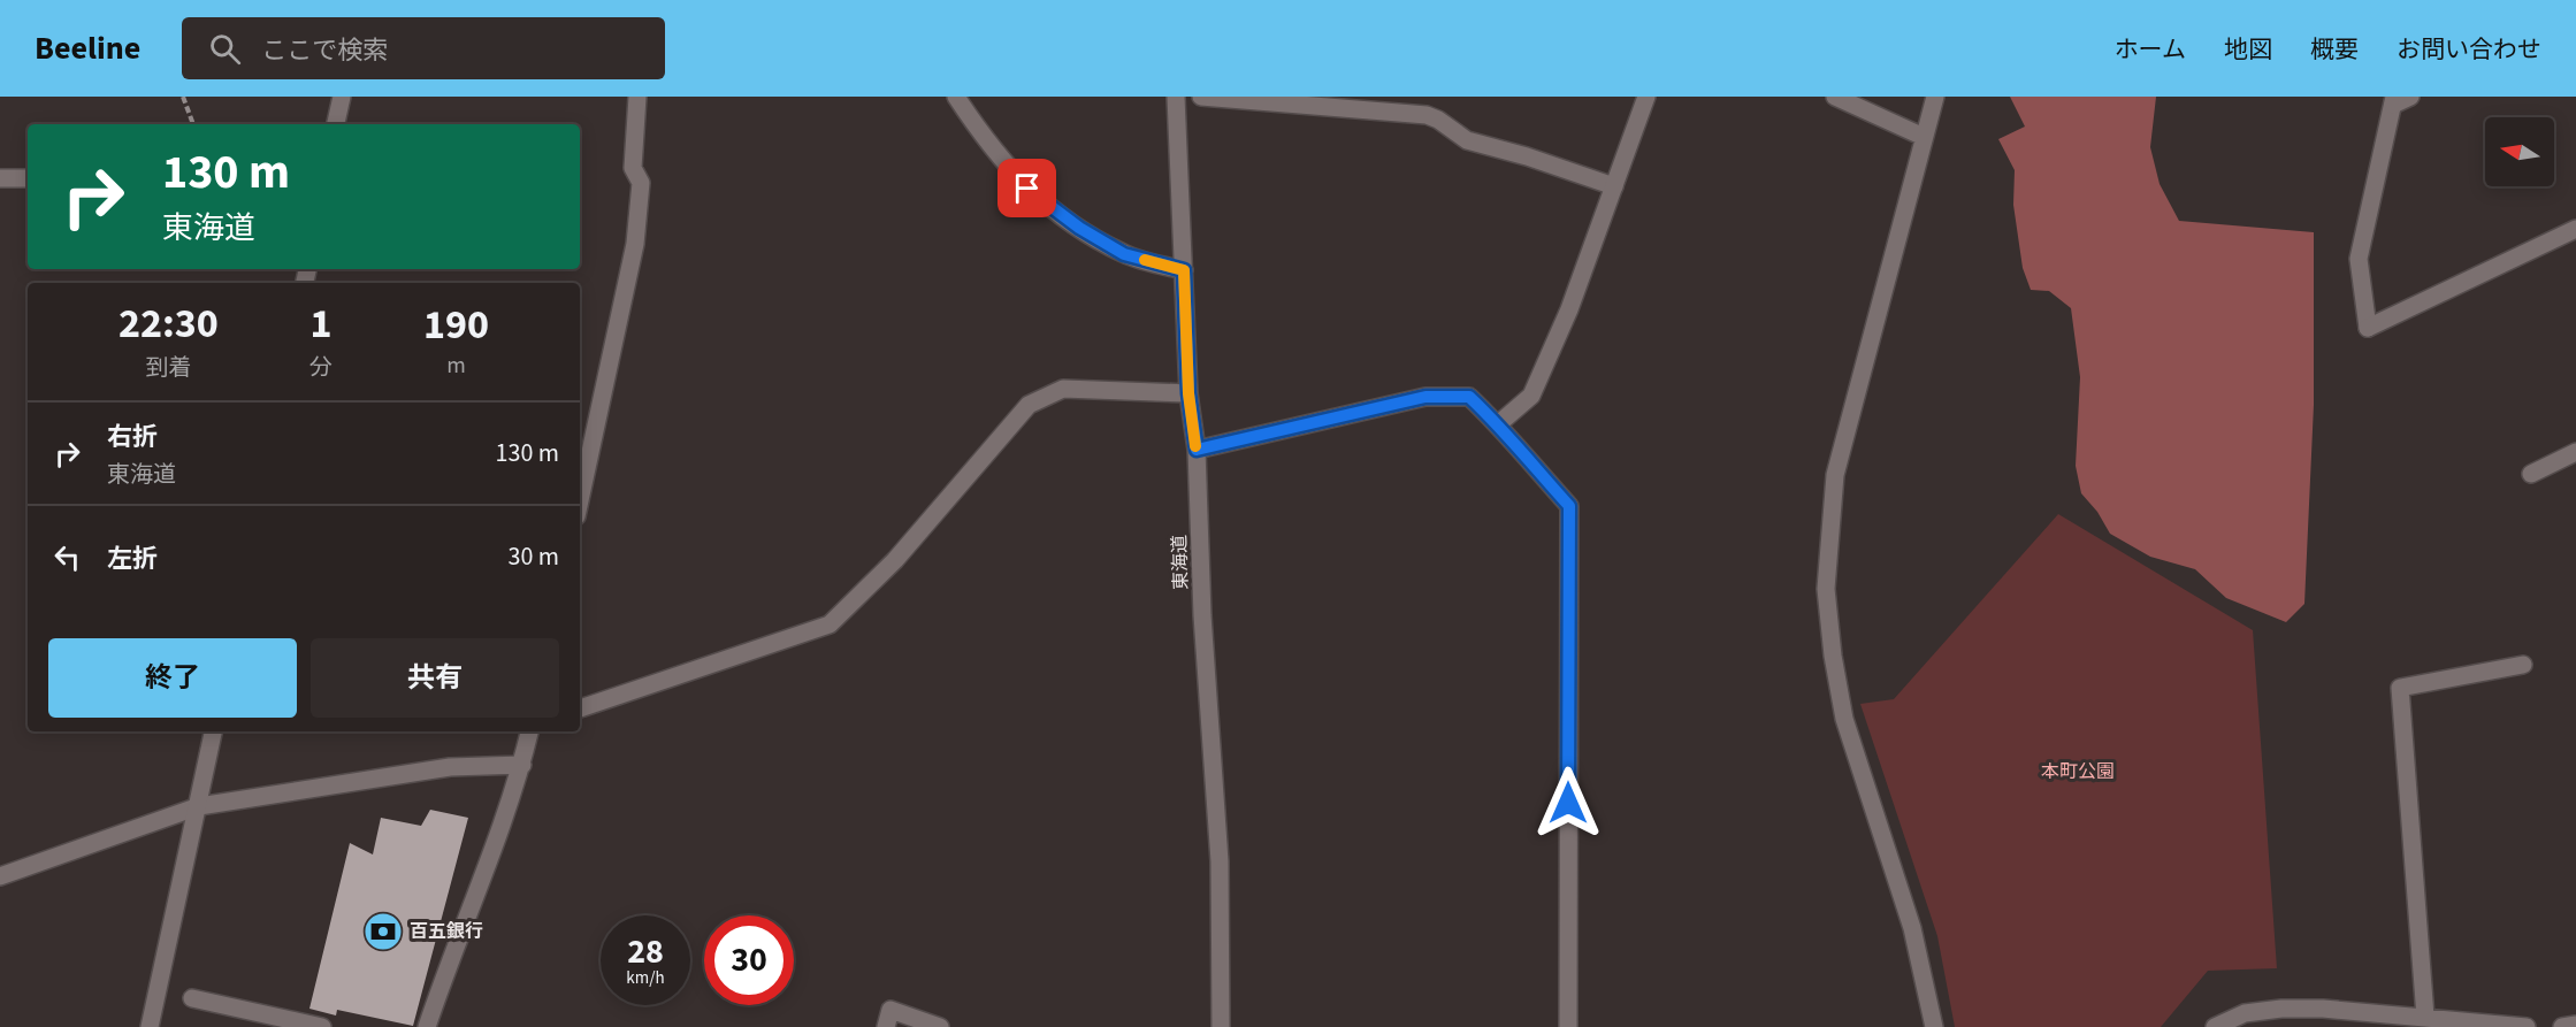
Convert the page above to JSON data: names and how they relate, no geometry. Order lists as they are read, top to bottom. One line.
{"streets":{"street":["東海道"]},"parks":["本町公園"],"places":{"bank":["百五銀行"]},"north":"left","page":{"header":"Beeline","search":"ここで検索","nav":["ホーム","地図","概要","お問い合わせ"],"turn":["130 m","東海道"],"eta":["22:30","到着","1","分","190","m"],"list":[{"name":"右折","note":"東海道","value":"130 m"},{"name":"左折","value":"30 m"}],"buttons":["終了","共有"],"speed":"28 km/h","limit":"30"}}
